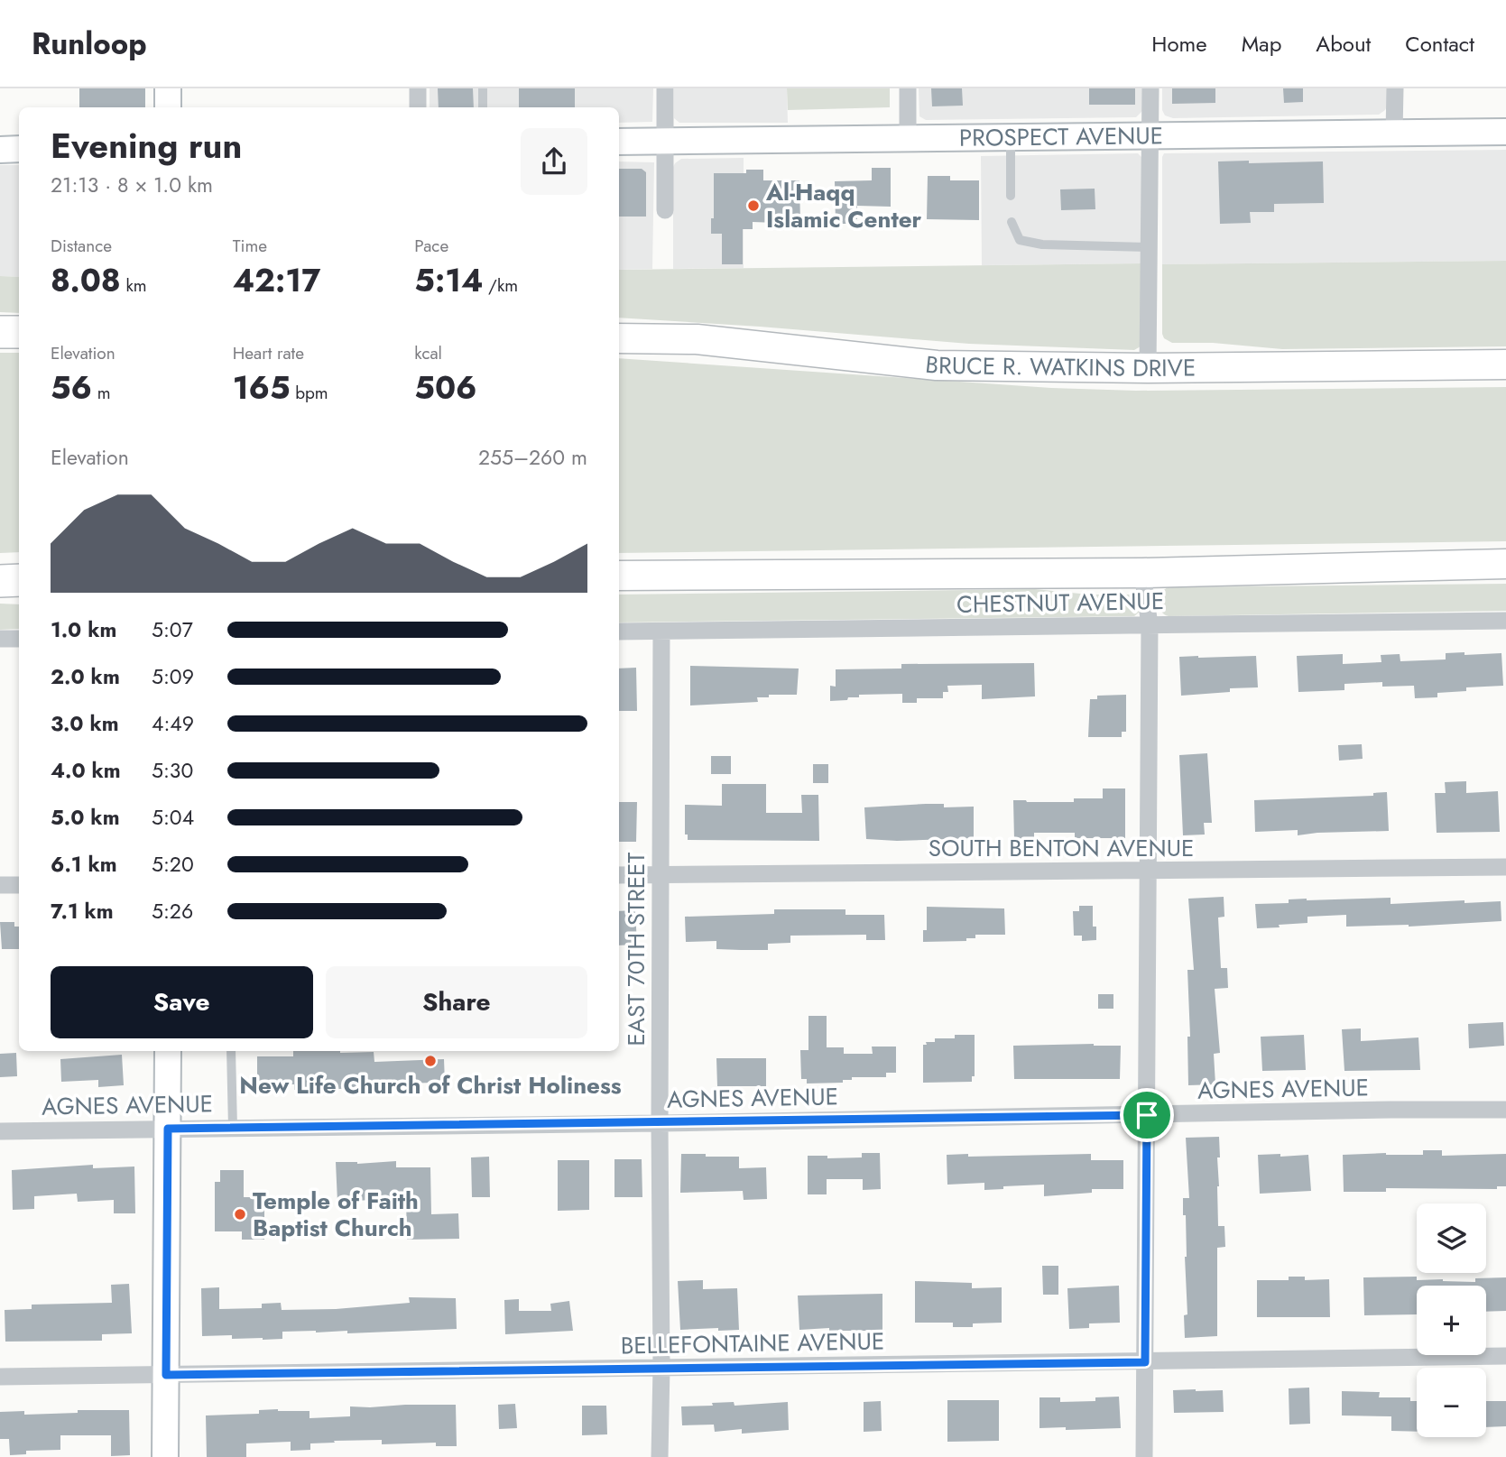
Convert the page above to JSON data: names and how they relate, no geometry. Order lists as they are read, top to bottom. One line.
{"streets":{"highway":["BRUCE R. WATKINS DRIVE"],"main road":["PROSPECT AVENUE"],"street":["CHESTNUT AVENUE","SOUTH BENTON AVENUE","EAST 70TH STREET","AGNES AVENUE","BELLEFONTAINE AVENUE"]},"crossings":[["CHESTNUT AVENUE","EAST 70TH STREET"],["SOUTH BENTON AVENUE","EAST 70TH STREET"],["EAST 70TH STREET","AGNES AVENUE"],["EAST 70TH STREET","BELLEFONTAINE AVENUE"]],"places":["Al-Haqq Islamic Center","New Life Church of Christ Holiness","Temple of Faith Baptist Church"],"page":{"header":"Runloop","nav":["Home","Map","About","Contact"],"heading":["Evening run","21:13 · 8 × 1.0 km"],"stats":[["Distance","8.08 km"],["Time","42:17"],["Pace","5:14 /km"],["Elevation","56 m"],["Heart rate","165 bpm"],["kcal","506"]],"chart":["Elevation","255–260 m"],"list":[{"name":"1.0 km","note":"5:07"},{"name":"2.0 km","note":"5:09"},{"name":"3.0 km","note":"4:49"},{"name":"4.0 km","note":"5:30"},{"name":"5.0 km","note":"5:04"},{"name":"6.1 km","note":"5:20"},{"name":"7.1 km","note":"5:26"}],"buttons":["Save","Share"],"map_buttons":["+","−"]}}
